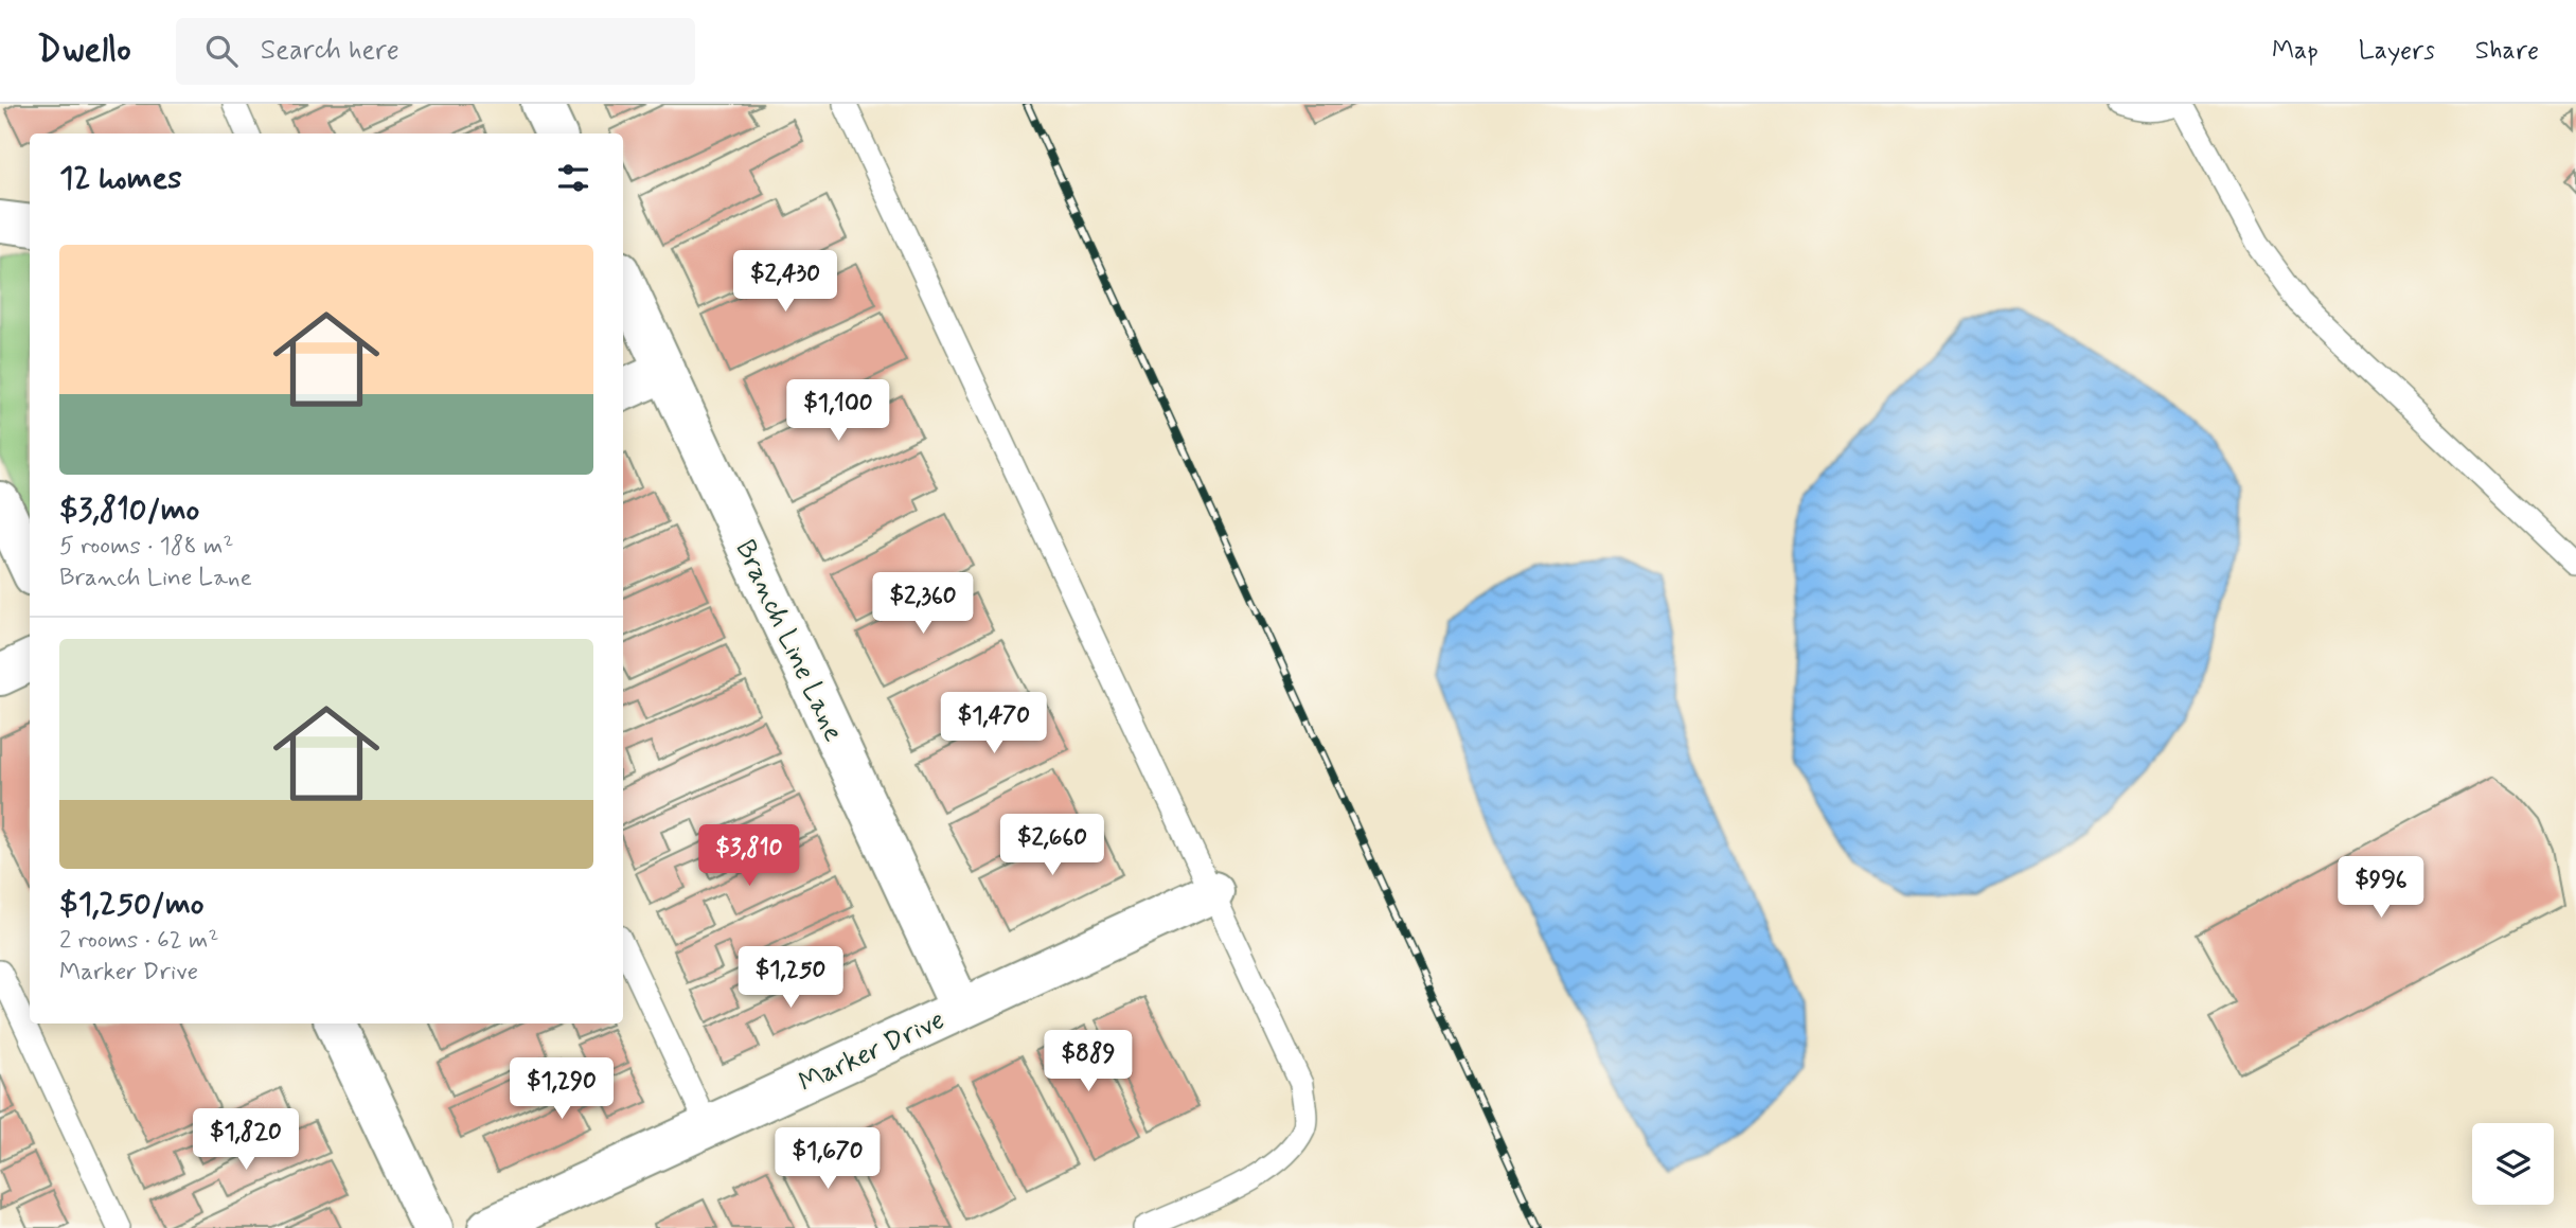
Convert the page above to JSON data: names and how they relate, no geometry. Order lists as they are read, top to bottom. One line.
{"streets":{"street":["Branch Line Lane","Marker Drive"]},"crossings":[["Branch Line Lane","Marker Drive"]],"page":{"header":"Dwello","search":"Search here","nav":["Map","Layers","Share"],"heading":"12 homes","list":[{"name":"$3,810/mo","note":"5 rooms · 188 m² · Branch Line Lane"},{"name":"$1,250/mo","note":"2 rooms · 62 m² · Marker Drive"}],"price":["$2,430","$1,100","$2,360","$1,470","$2,660","$3,810","$996","$1,250","$889","$1,290","$1,820","$1,670"]}}
